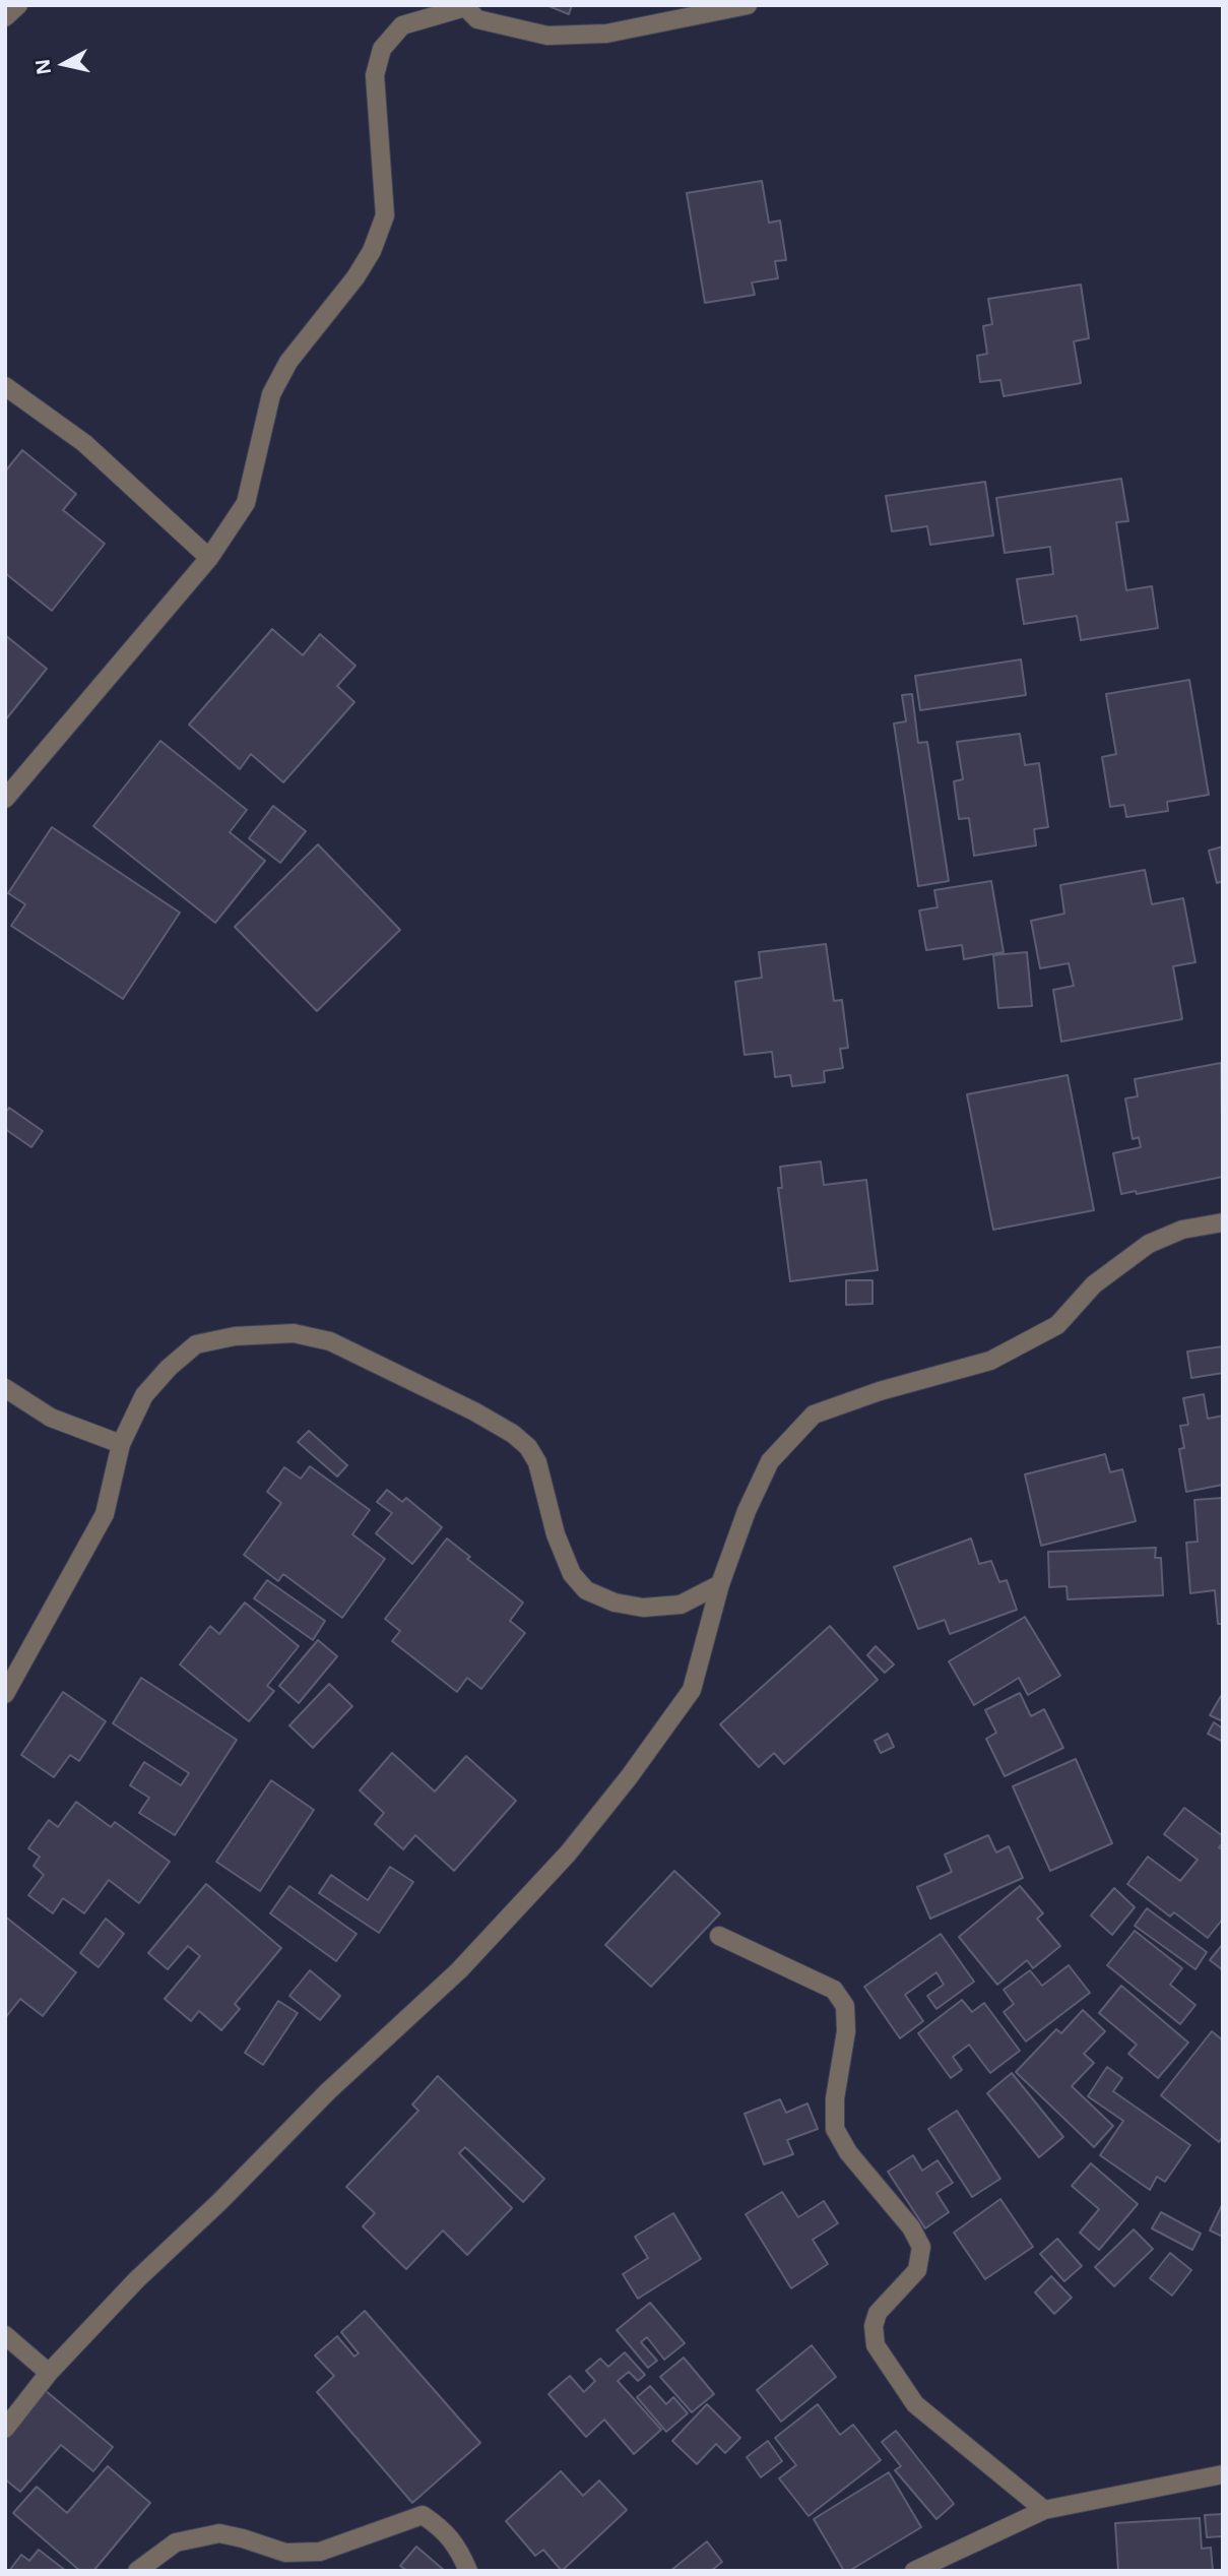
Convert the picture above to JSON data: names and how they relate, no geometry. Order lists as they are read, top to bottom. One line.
{"north":"left"}
